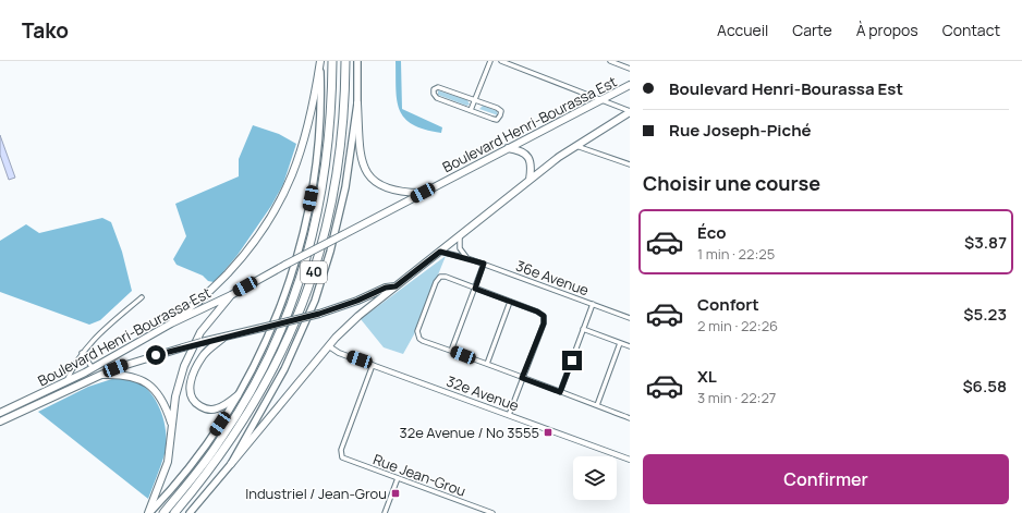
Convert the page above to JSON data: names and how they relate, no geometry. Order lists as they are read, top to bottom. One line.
{"streets":{"highway":["40"],"main road":["Boulevard Henri-Bourassa Est"],"street":["36e Avenue","32e Avenue","Rue Jean-Grou"]},"crossings":[["Boulevard Henri-Bourassa Est","36e Avenue"],["32e Avenue","Rue Jean-Grou"]],"places":{"transit":["32e Avenue / No 3555","Industriel / Jean-Grou"]},"page":{"header":"Tako","nav":["Accueil","Carte","À propos","Contact"],"banner":["Boulevard Henri-Bourassa Est","Rue Joseph-Piché"],"heading":"Choisir une course","list":[{"name":"Éco","note":"1 min · 22:25","value":"$3.87"},{"name":"Confort","note":"2 min · 22:26","value":"$5.23"},{"name":"XL","note":"3 min · 22:27","value":"$6.58"}],"buttons":"Confirmer"}}
